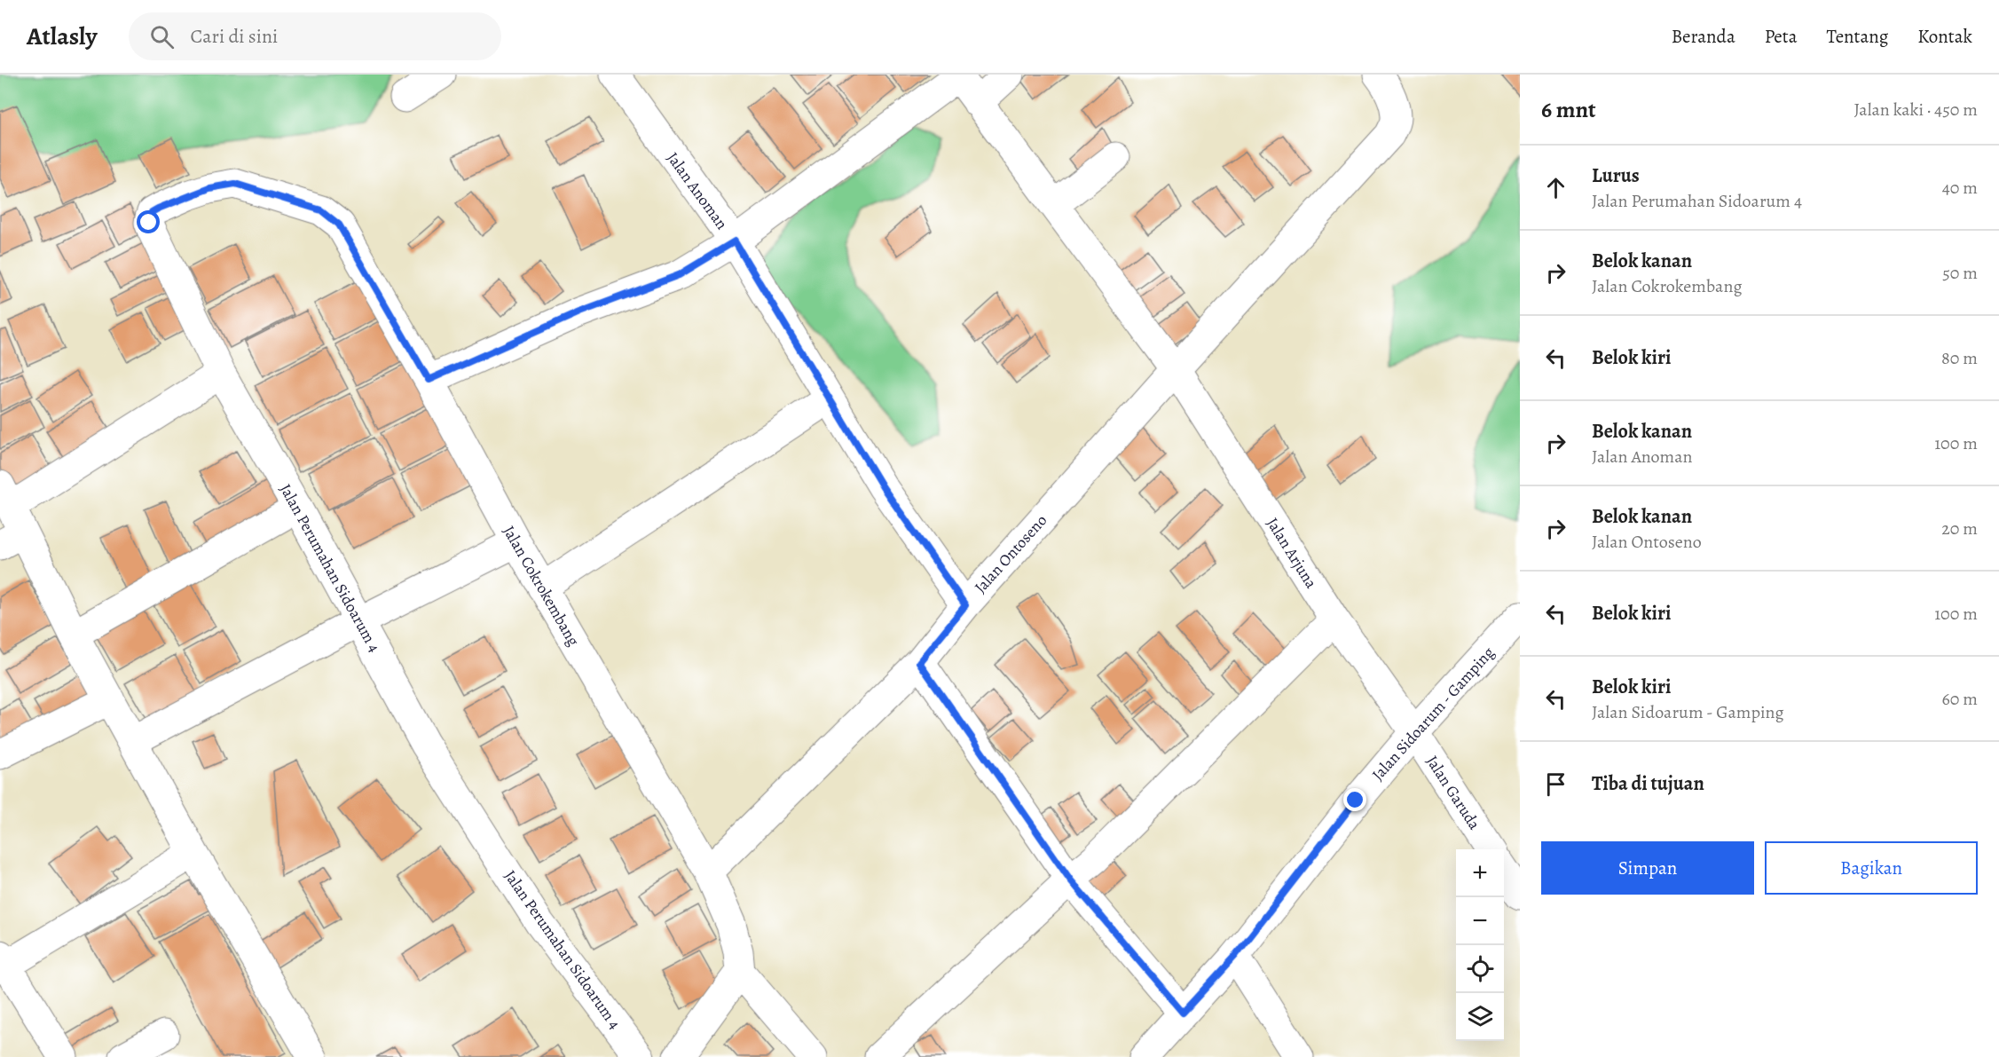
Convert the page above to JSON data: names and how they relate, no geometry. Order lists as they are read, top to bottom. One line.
{"streets":{"street":["Jalan Anoman","Jalan Arjuna","Jalan Ontoseno","Jalan Perumahan Sidoarum 4","Jalan Cokrokembang","Jalan Sidoarum - Gamping","Jalan Garuda"]},"crossings":[["Jalan Anoman","Jalan Ontoseno"],["Jalan Arjuna","Jalan Ontoseno"],["Jalan Arjuna","Jalan Sidoarum - Gamping"],["Jalan Arjuna","Jalan Garuda"],["Jalan Ontoseno","Jalan Cokrokembang"],["Jalan Perumahan Sidoarum 4","Jalan Cokrokembang"],["Jalan Sidoarum - Gamping","Jalan Garuda"]],"page":{"header":"Atlasly","search":"Cari di sini","nav":["Beranda","Peta","Tentang","Kontak"],"heading":["6 mnt","Jalan kaki · 450 m"],"list":[["Lurus","Jalan Perumahan Sidoarum 4","40 m"],["Belok kanan","Jalan Cokrokembang","50 m"],["Belok kiri","80 m"],["Belok kanan","Jalan Anoman","100 m"],["Belok kanan","Jalan Ontoseno","20 m"],["Belok kiri","100 m"],["Belok kiri","Jalan Sidoarum - Gamping","60 m"],"Tiba di tujuan"],"buttons":["Simpan","Bagikan"],"map_buttons":["+","−"]}}
